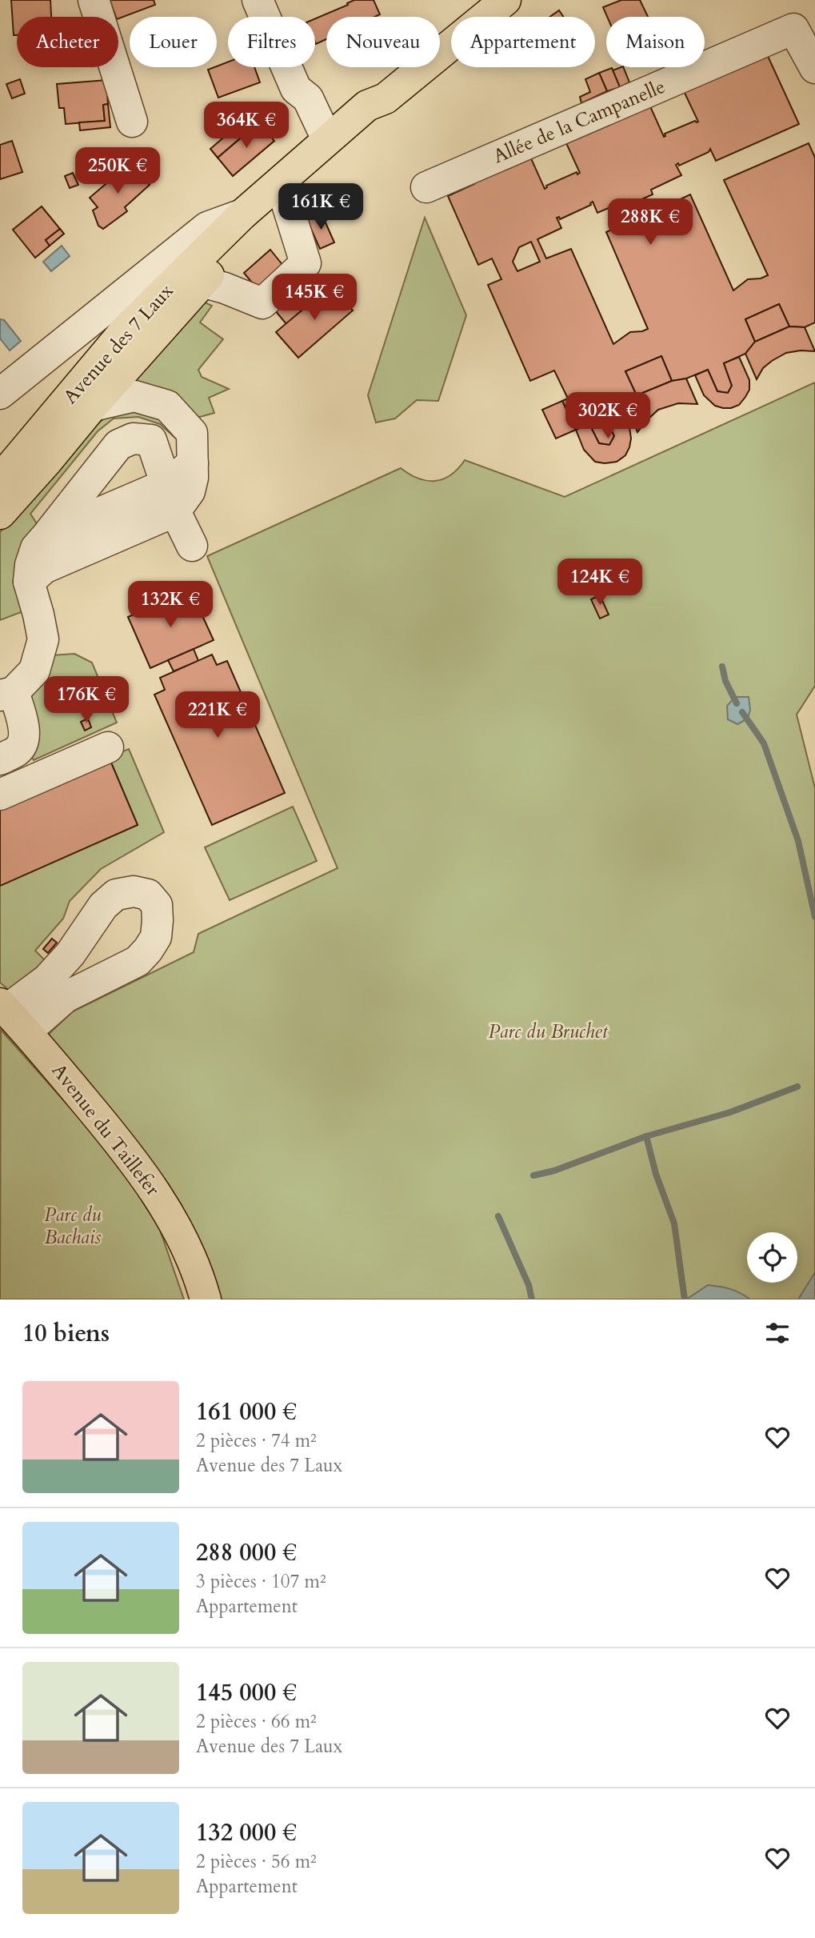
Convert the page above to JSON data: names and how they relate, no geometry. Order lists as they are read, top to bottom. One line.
{"streets":{"main road":["Avenue des 7 Laux","Avenue du Taillefer"],"street":["Allée de la Campanelle"]},"parks":["Parc du Bruchet","Parc du Bachais"],"page":{"chip":["Acheter","Louer","Filtres","Nouveau","Appartement","Maison"],"price":["364K €","250K €","161K €","288K €","145K €","302K €","124K €","132K €","176K €","221K €"],"heading":"10 biens","list":[{"name":"161 000 €","note":"2 pièces · 74 m² · Avenue des 7 Laux"},{"name":"288 000 €","note":"3 pièces · 107 m² · Appartement"},{"name":"145 000 €","note":"2 pièces · 66 m² · Avenue des 7 Laux"},{"name":"132 000 €","note":"2 pièces · 56 m² · Appartement"}]}}
